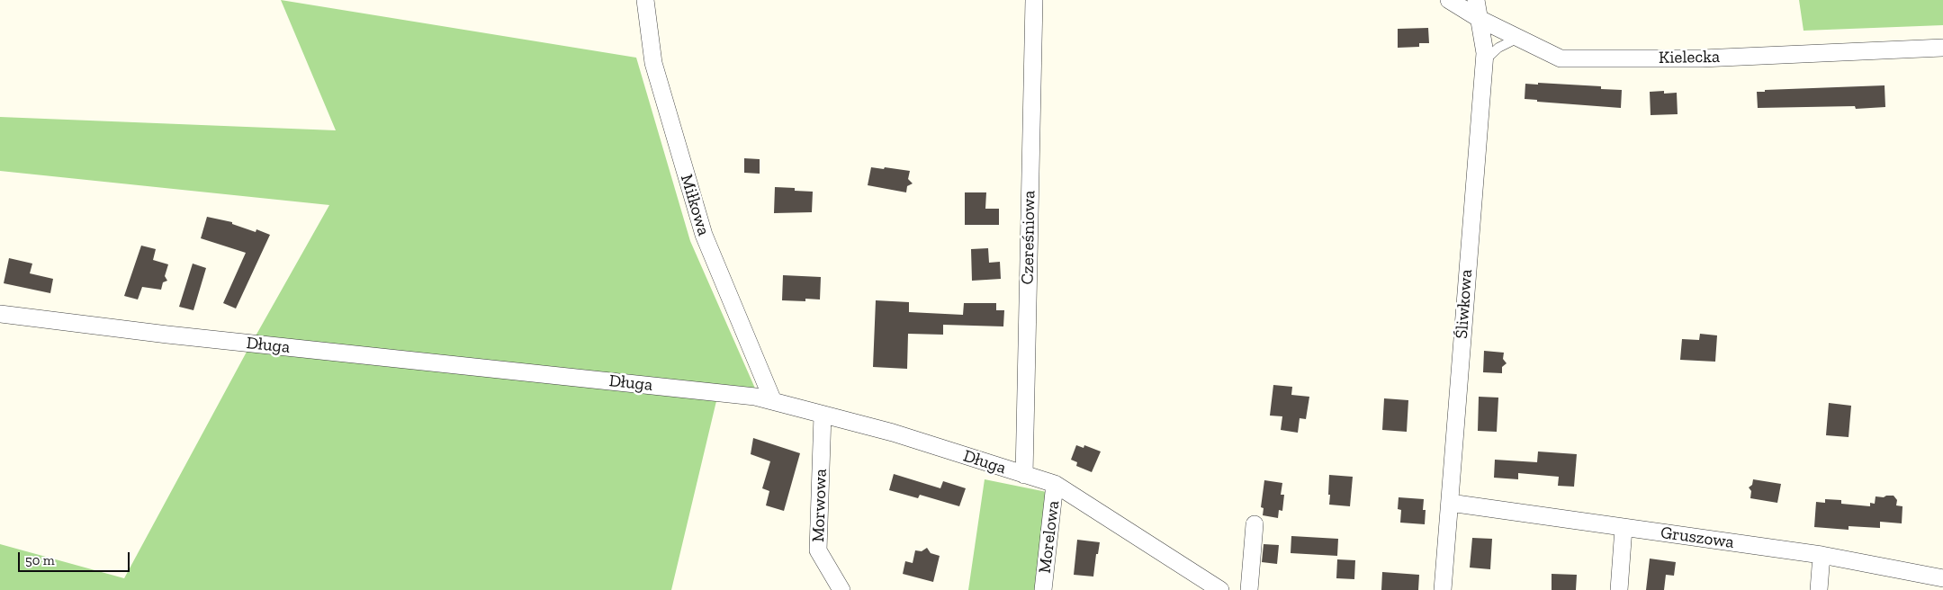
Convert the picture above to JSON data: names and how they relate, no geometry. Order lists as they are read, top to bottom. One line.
{"streets":{"street":["Kielecka","Miłkowa","Czereśniowa","Śliwkowa","Długa","Morwowa","Morelowa","Gruszowa"]},"crossings":[["Kielecka","Śliwkowa"],["Miłkowa","Długa"],["Czereśniowa","Długa"],["Śliwkowa","Gruszowa"],["Długa","Morwowa"],["Długa","Morelowa"]],"scale_bar":"50 m"}
